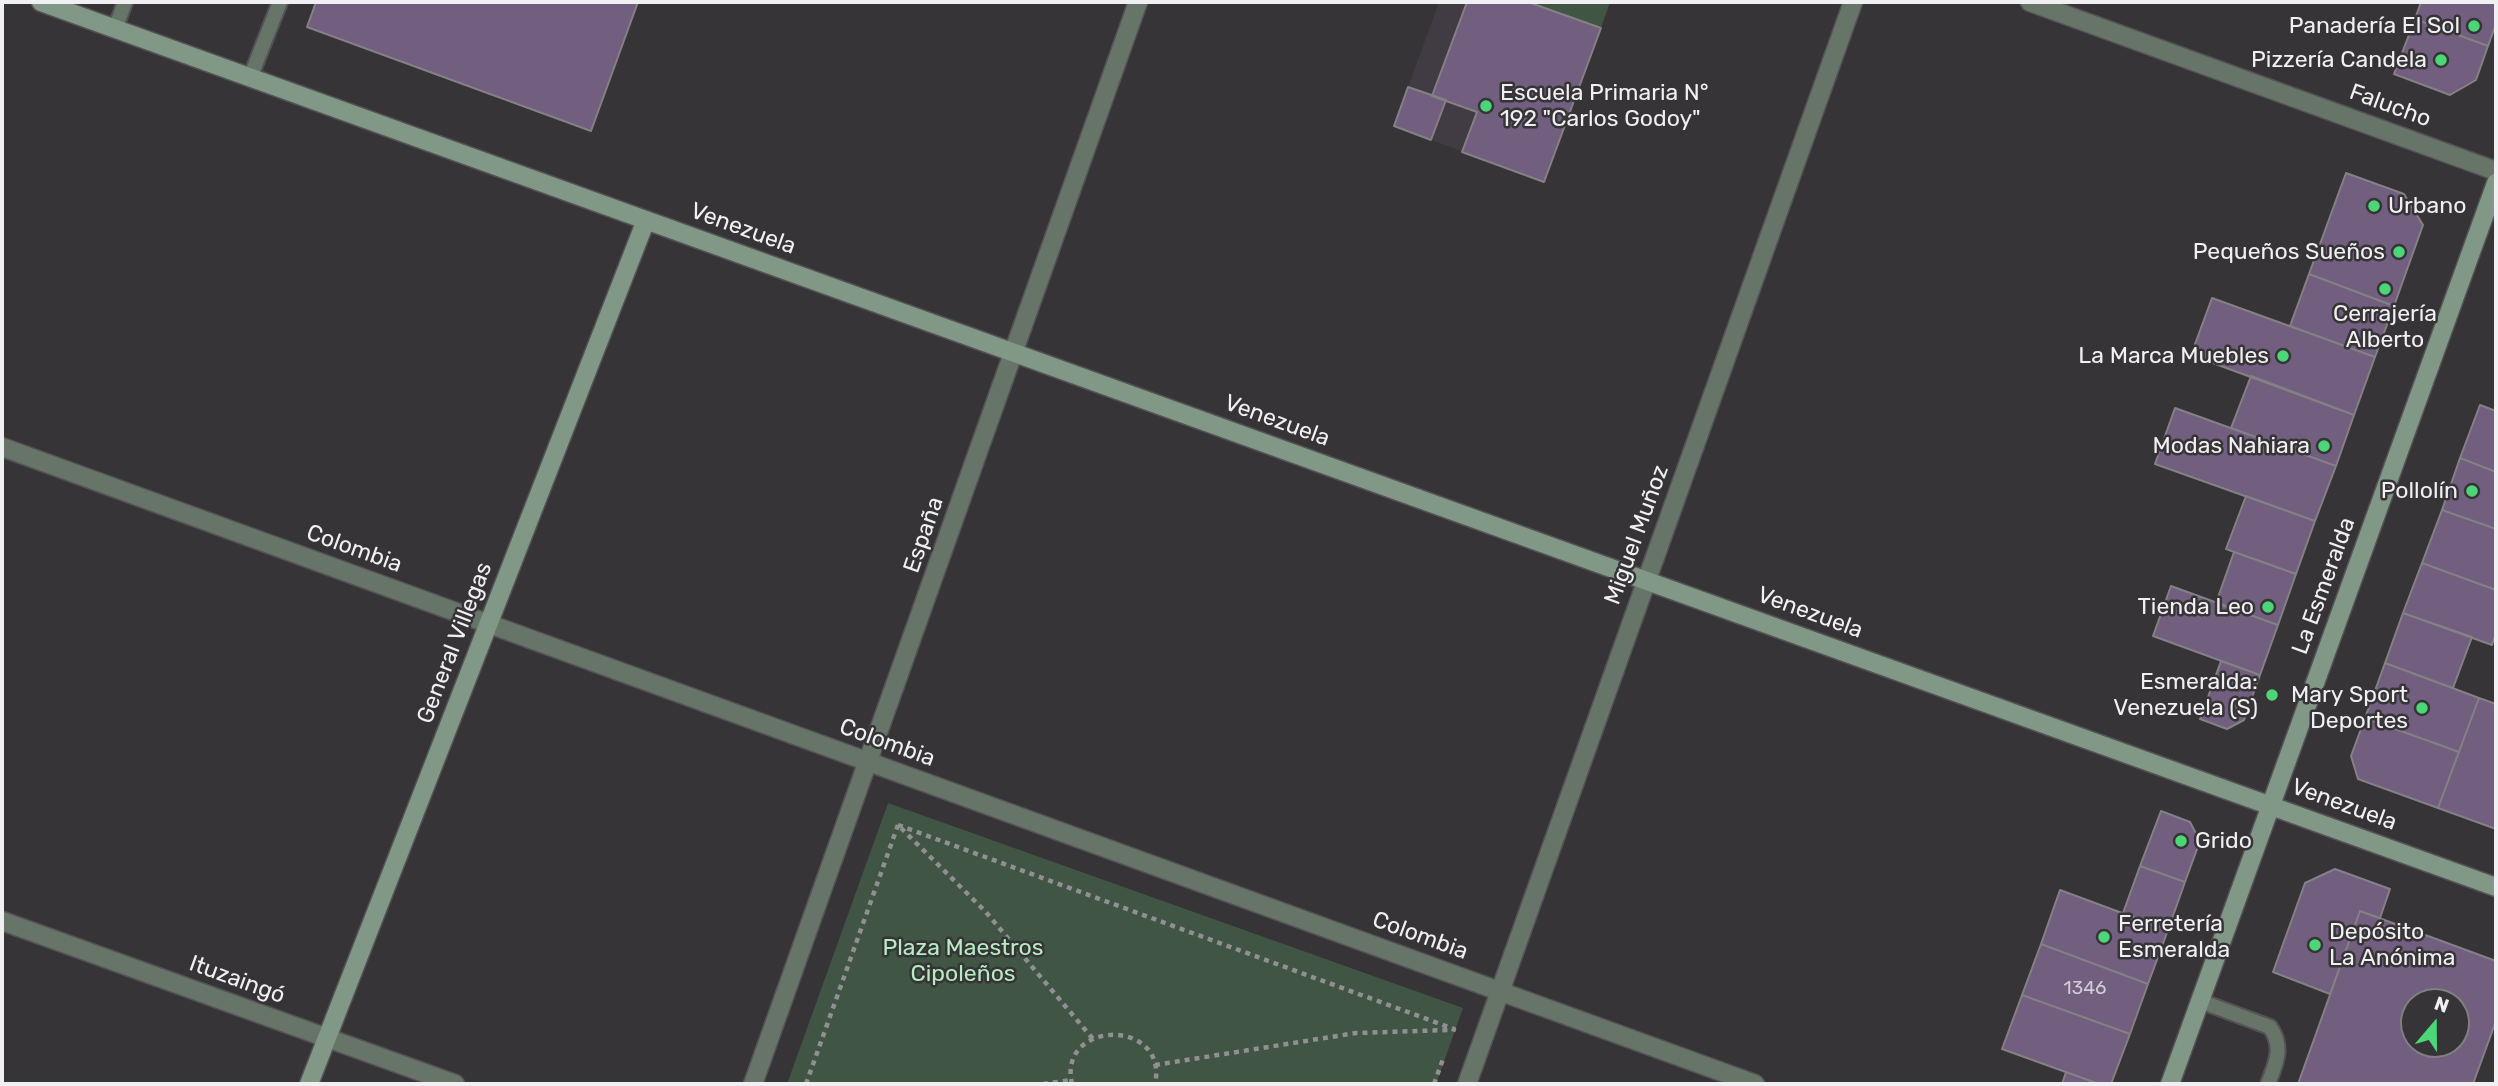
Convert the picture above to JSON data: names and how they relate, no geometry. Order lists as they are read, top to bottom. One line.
{"streets":{"main road":["Venezuela","La Esmeralda","General Villegas"],"street":["Falucho","España","Miguel Muñoz","Colombia","Ituzaingó"]},"crossings":[["Venezuela","España"],["Venezuela","Miguel Muñoz"],["Venezuela","La Esmeralda"],["Venezuela","General Villegas"],["España","Colombia"],["Miguel Muñoz","Colombia"],["Colombia","General Villegas"],["General Villegas","Ituzaingó"]],"parks":["Plaza Maestros Cipoleños"],"places":["Panadería El Sol","Pizzería Candela","Escuela Primaria N° 192 \"Carlos Godoy\"","Urbano","Pequeños Sueños","Cerrajería Alberto","La Marca Muebles","Modas Nahiara","Pollolín","Tienda Leo","Esmeralda: Venezuela (S)","Mary Sport Deportes","Grido","Ferretería Esmeralda","Depósito La Anónima"],"house_numbers":["1346"],"north":"top"}
